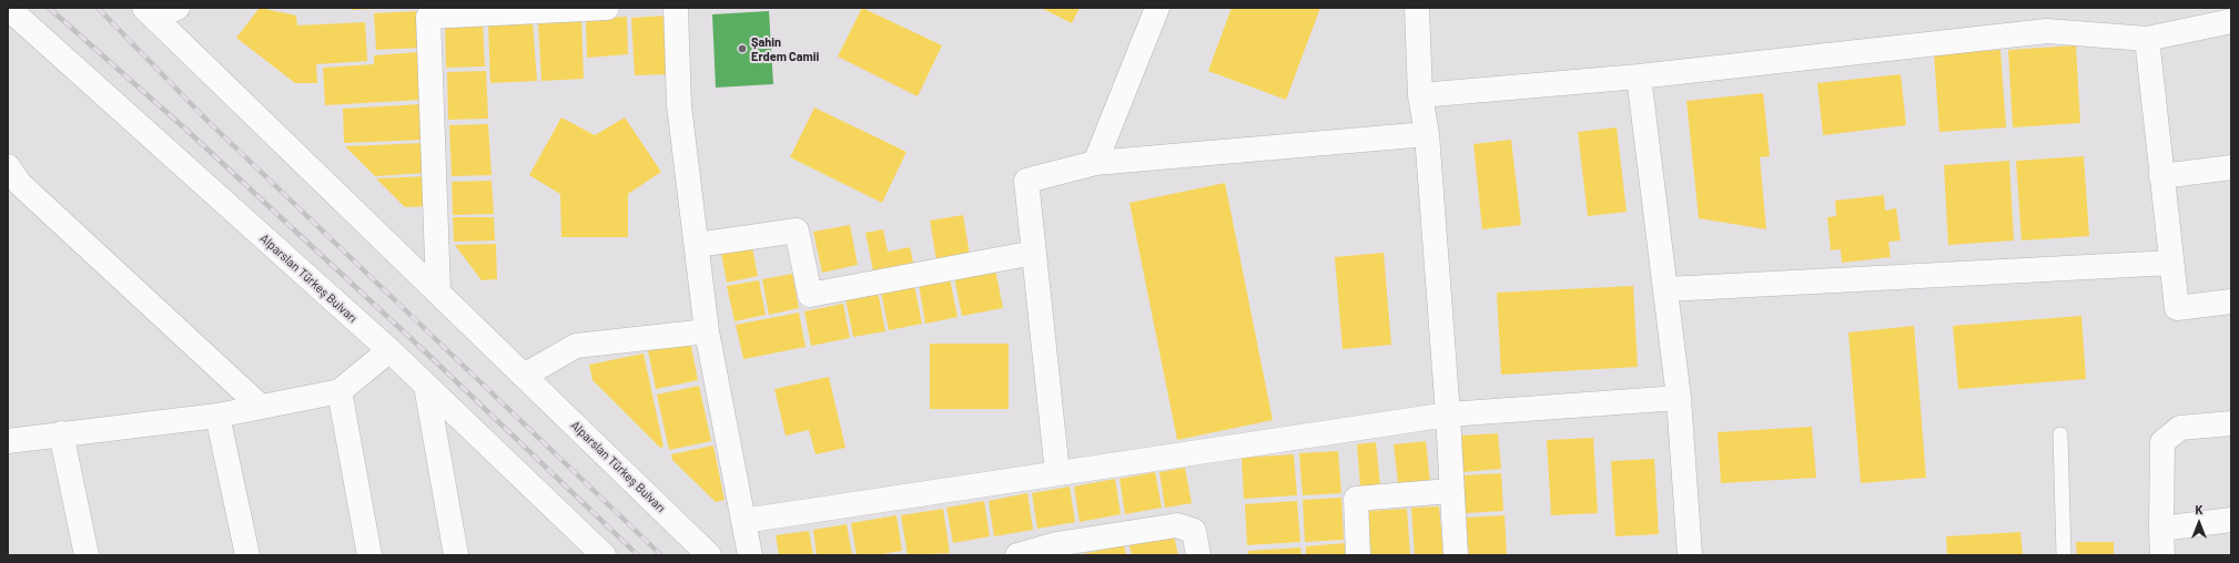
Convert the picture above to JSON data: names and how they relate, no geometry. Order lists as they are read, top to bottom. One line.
{"streets":{"street":["Alparslan Türkeş Bulvarı"]},"places":["Şahin Erdem Camii"],"north":"top"}
